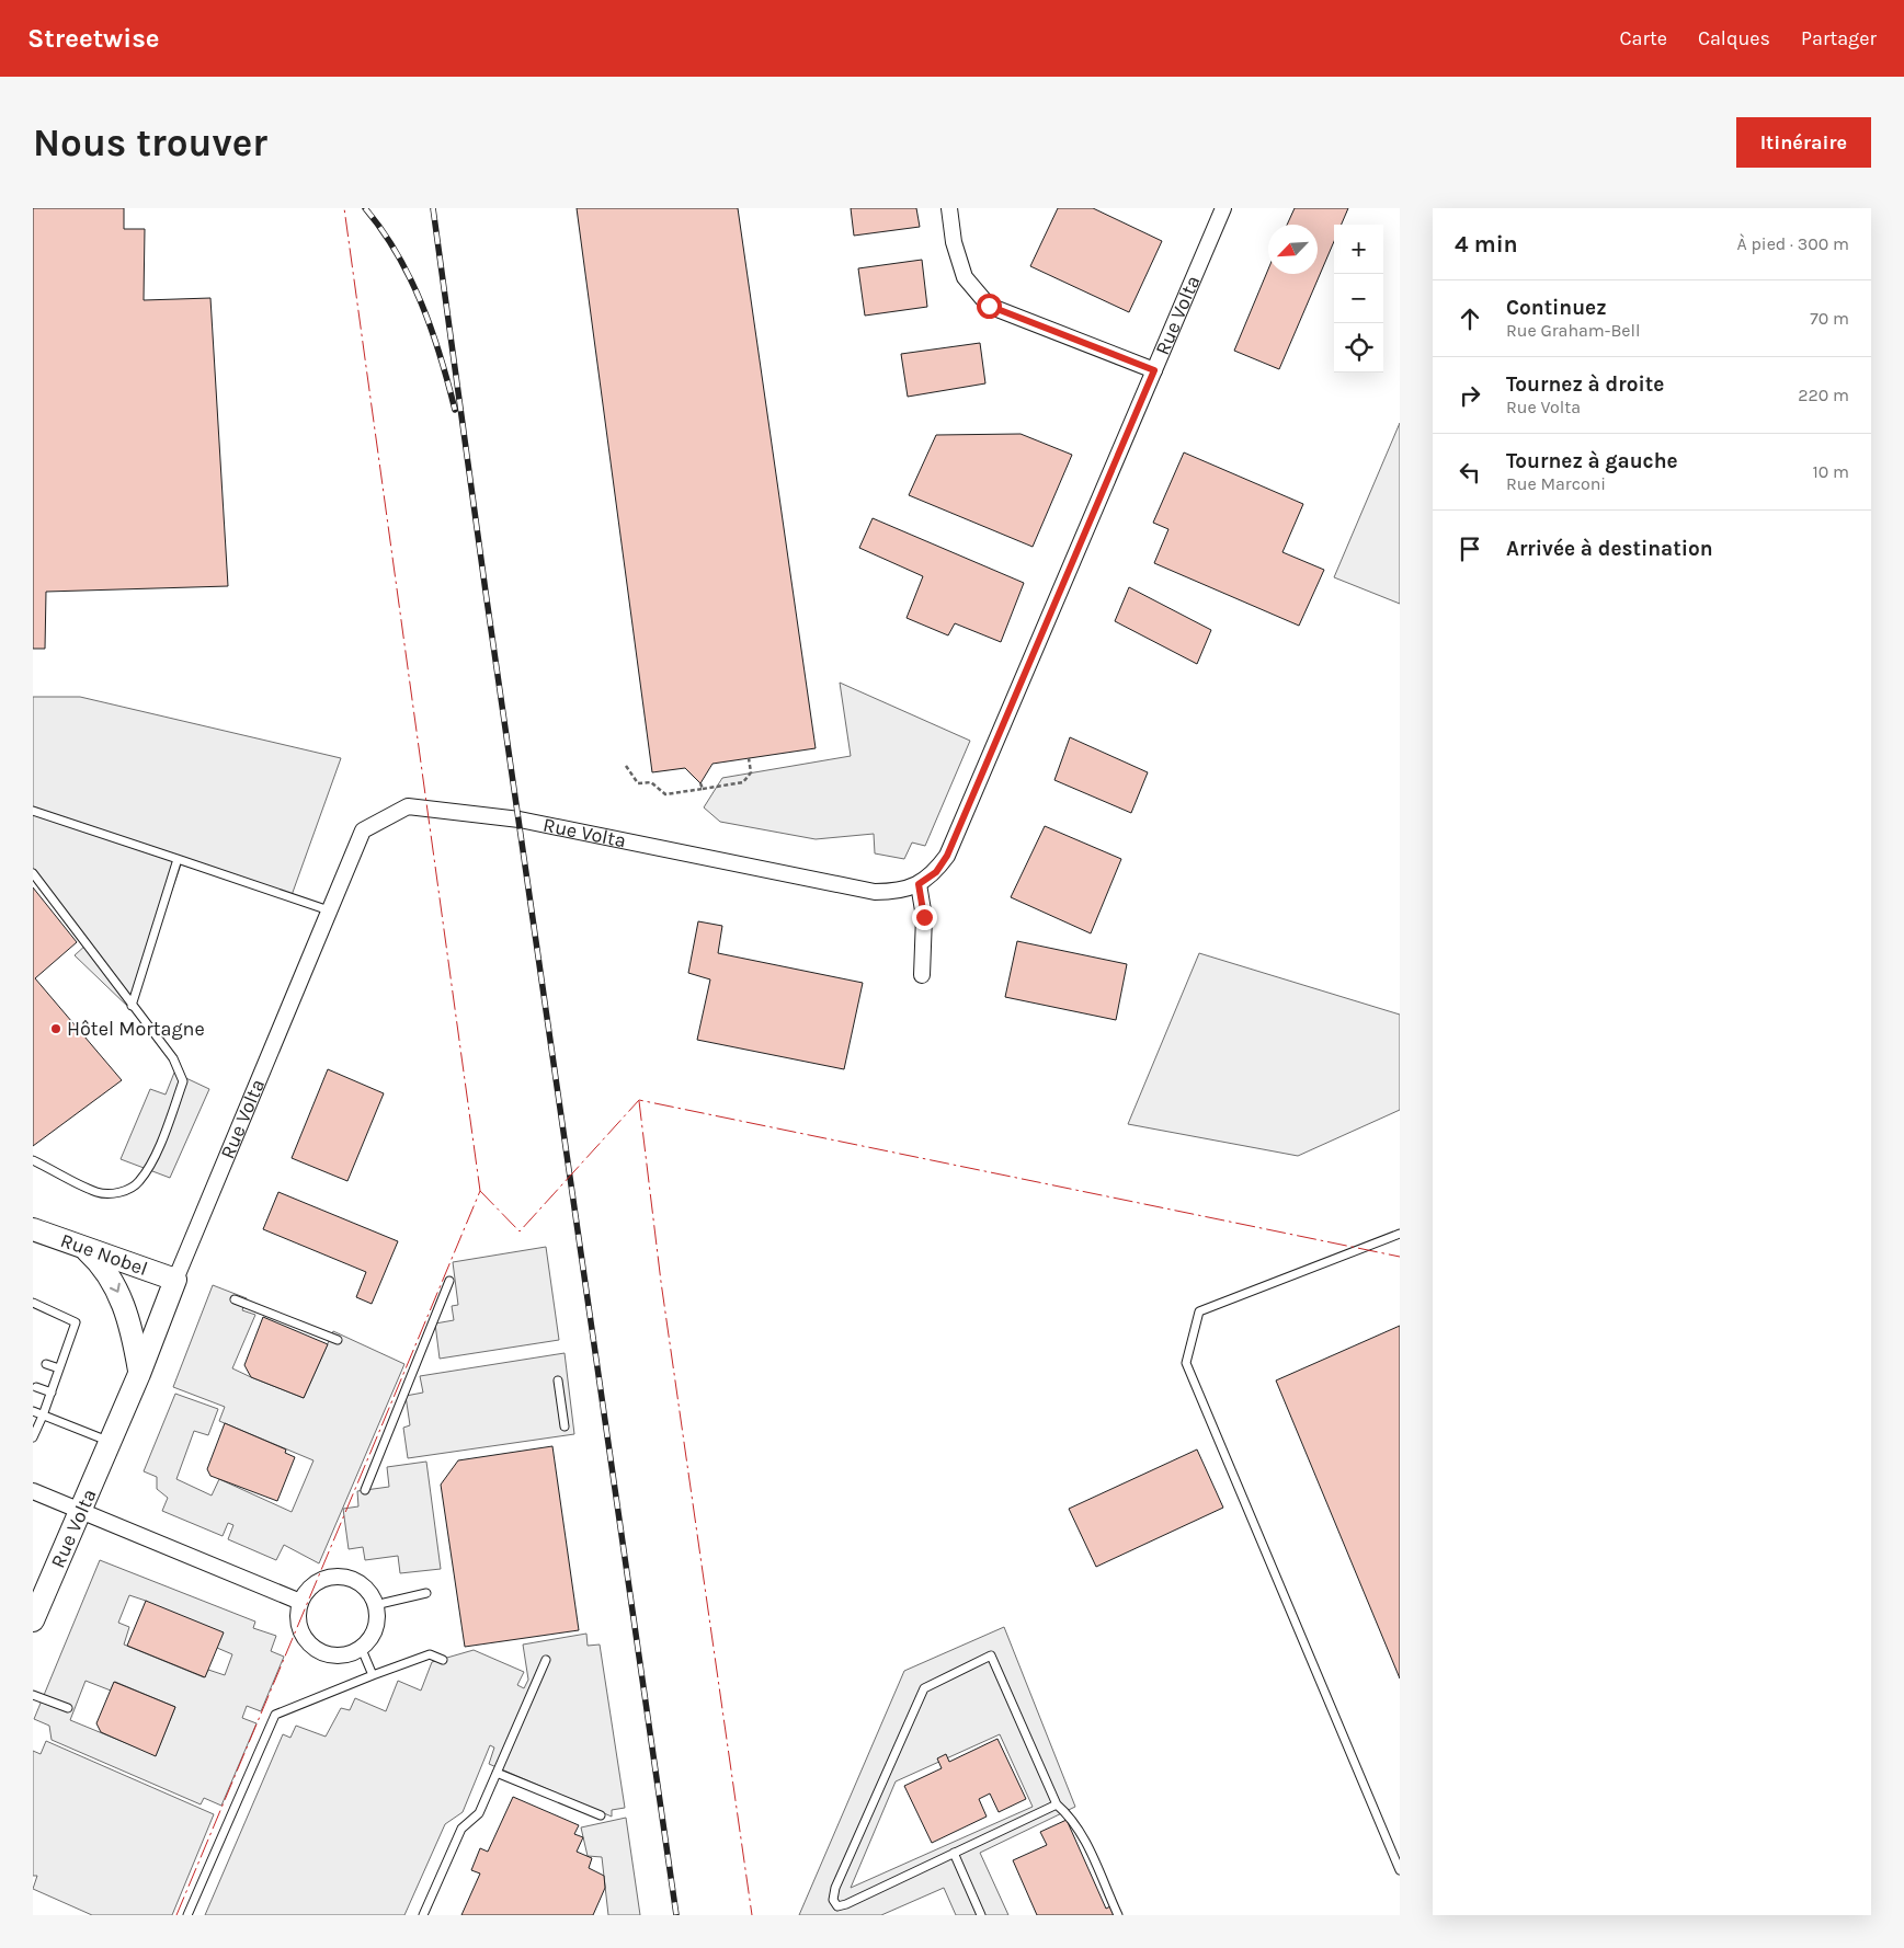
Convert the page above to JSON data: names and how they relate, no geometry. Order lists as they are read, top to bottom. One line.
{"streets":{"street":["Rue Volta","Rue Nobel"]},"crossings":[["Rue Volta","Rue Nobel"]],"places":["Hôtel Mortagne"],"north":"bottom left","page":{"header":"Streetwise","nav":["Carte","Calques","Partager"],"buttons":"Itinéraire","title":"Nous trouver","heading":["4 min","À pied · 300 m"],"map_buttons":["+","−"],"list":[["Continuez","Rue Graham-Bell","70 m"],["Tournez à droite","Rue Volta","220 m"],["Tournez à gauche","Rue Marconi","10 m"],"Arrivée à destination"]}}
